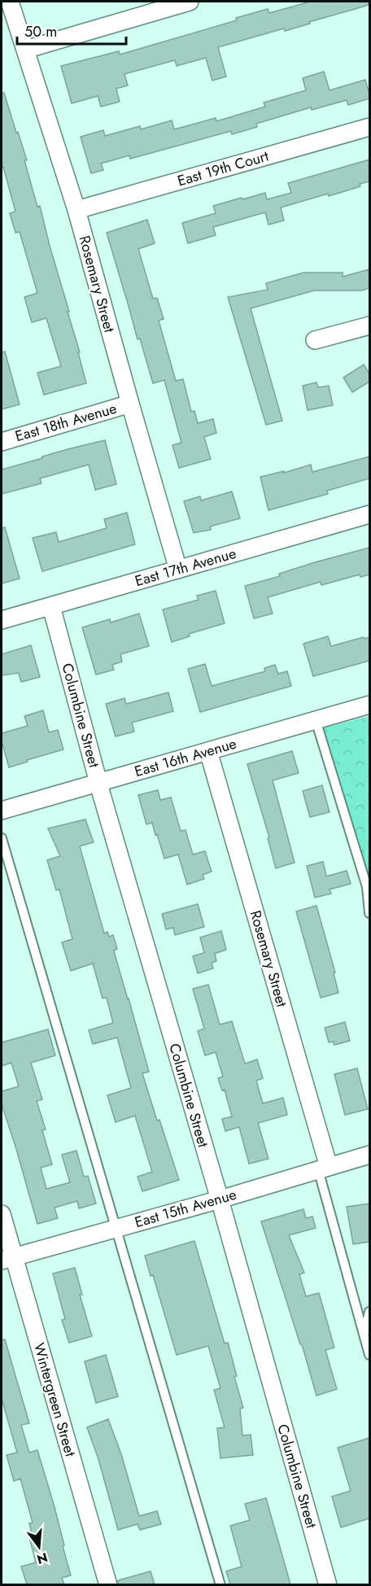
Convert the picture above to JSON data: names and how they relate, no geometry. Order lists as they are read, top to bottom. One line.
{"streets":{"street":["East 19th Court","Rosemary Street","East 18th Avenue","East 17th Avenue","Columbine Street","East 16th Avenue","East 15th Avenue","Wintergreen Street"]},"crossings":[["East 19th Court","Rosemary Street"],["Rosemary Street","East 18th Avenue"],["Rosemary Street","East 17th Avenue"],["Rosemary Street","East 16th Avenue"],["Rosemary Street","East 15th Avenue"],["East 17th Avenue","Columbine Street"],["Columbine Street","East 16th Avenue"],["Columbine Street","East 15th Avenue"],["East 15th Avenue","Wintergreen Street"]],"scale_bar":"50 m","north":"bottom"}
